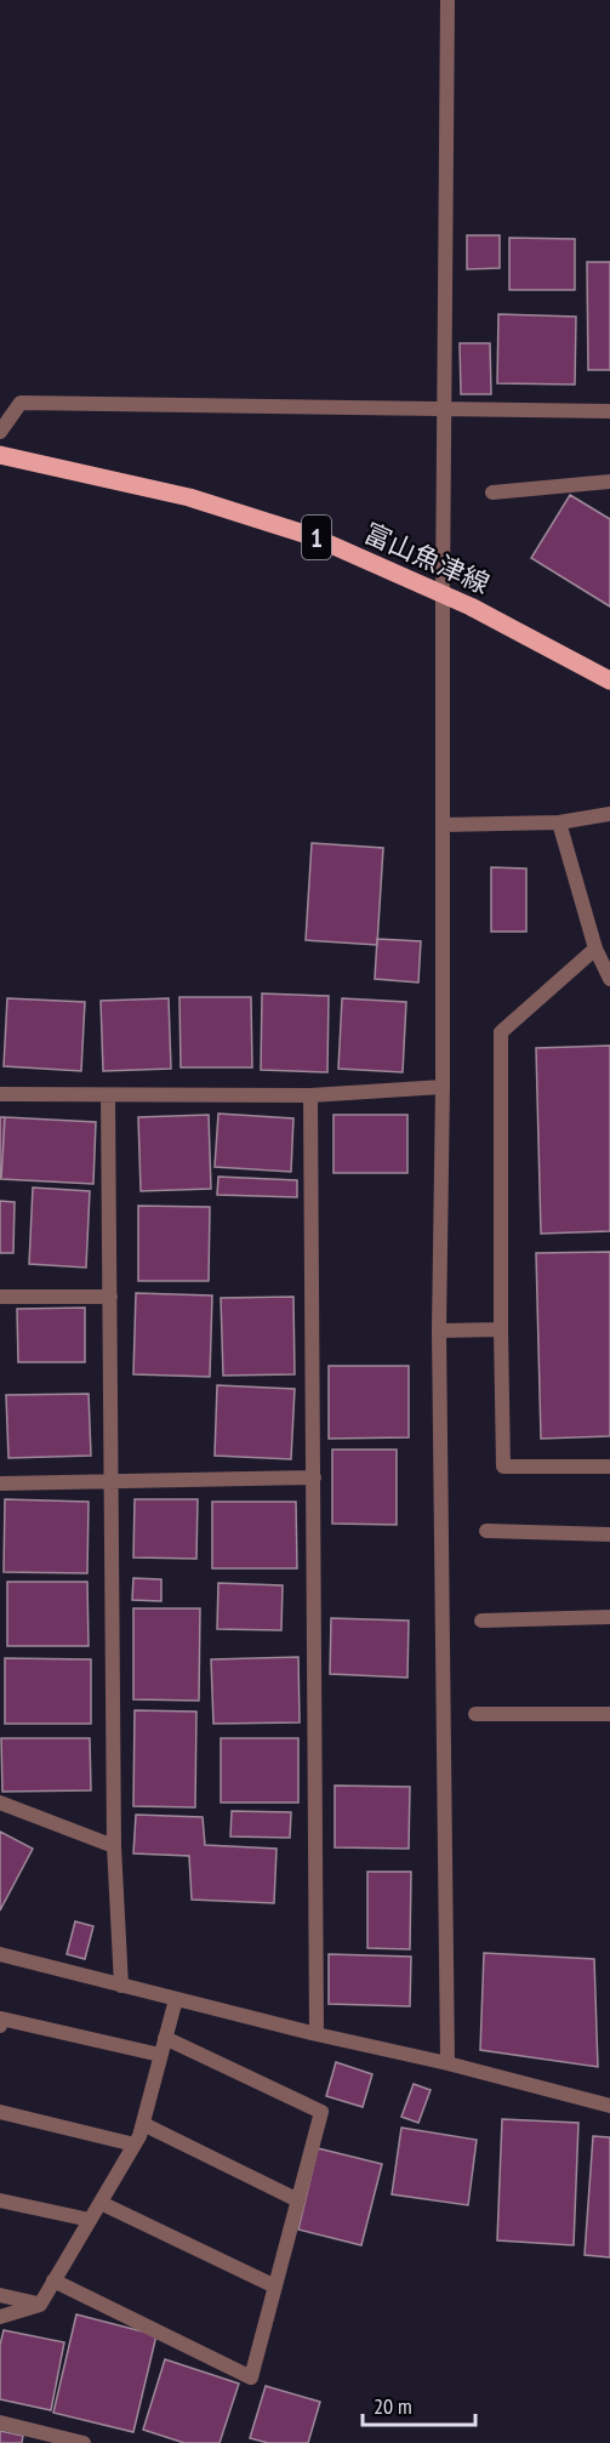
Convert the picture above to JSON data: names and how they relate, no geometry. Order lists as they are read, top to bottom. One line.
{"streets":{"main road":["1","富山魚津線"]},"scale_bar":"20 m"}
